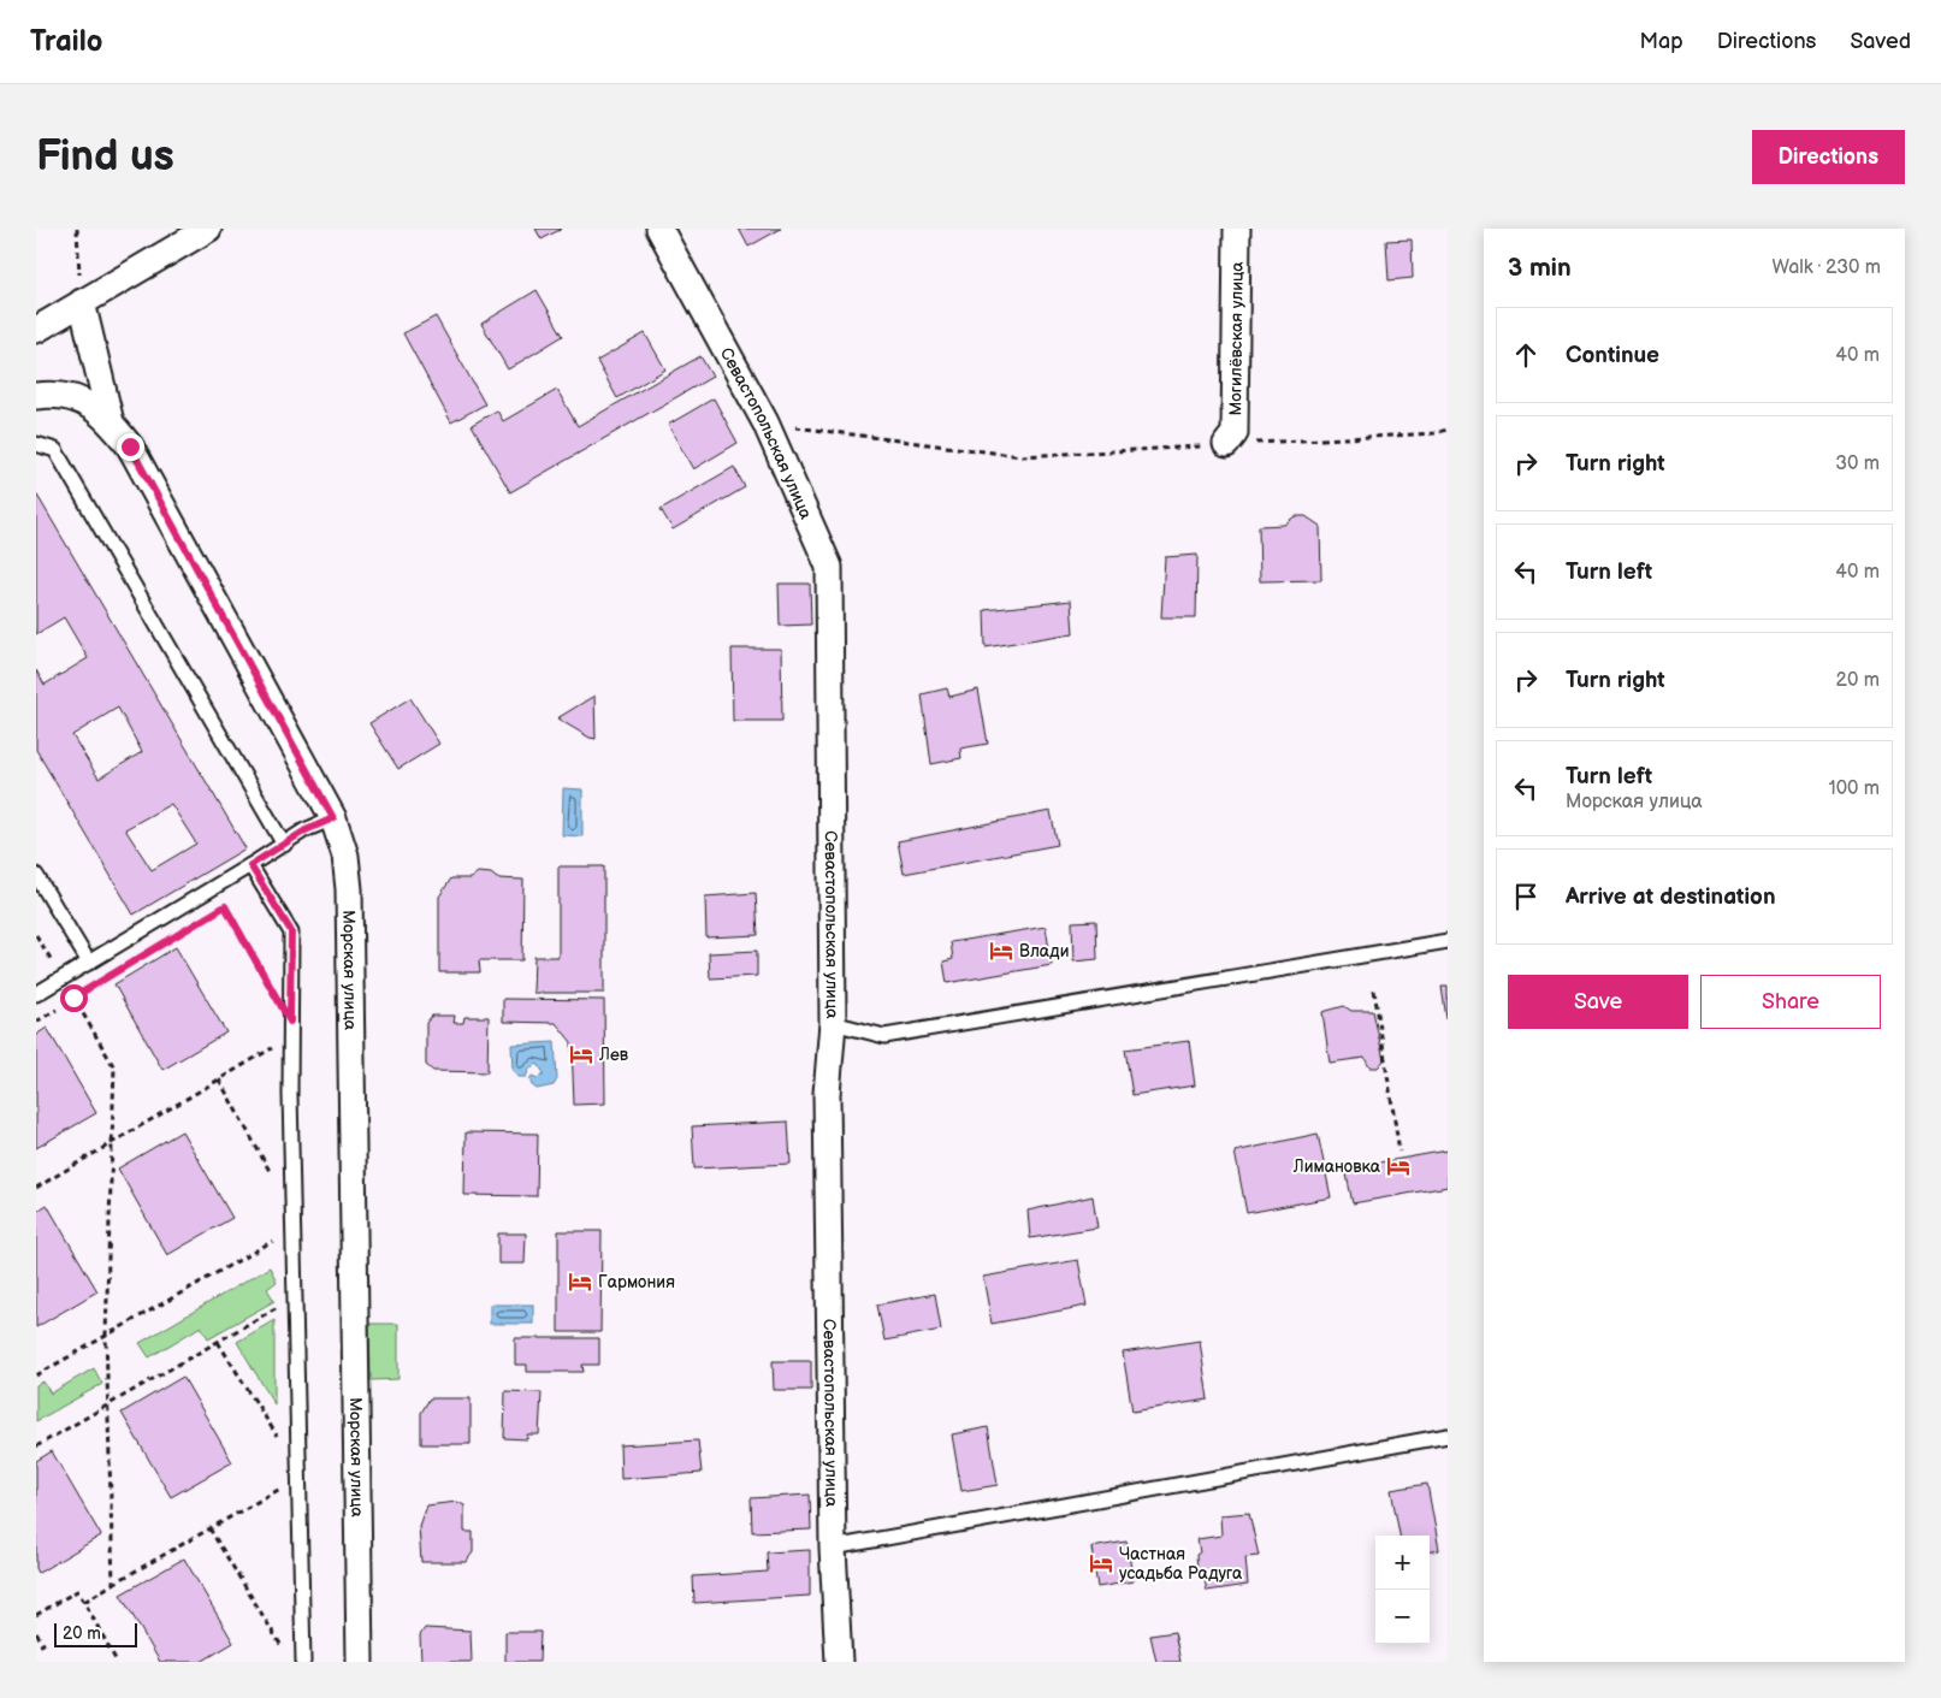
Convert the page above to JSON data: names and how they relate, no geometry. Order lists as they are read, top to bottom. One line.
{"streets":{"street":["Могилёвская улица","Севастопольская улица","Морская улица"]},"places":{"hotel":["Влади","Лев","Лимановка","Гармония","Частная усадьба Радуга"]},"scale_bar":"20 m","page":{"header":"Trailo","nav":["Map","Directions","Saved"],"buttons":["Directions",["Save","Share"]],"title":"Find us","heading":["3 min","Walk · 230 m"],"list":[["Continue","40 m"],["Turn right","30 m"],["Turn left","40 m"],["Turn right","20 m"],["Turn left","Морская улица","100 m"],"Arrive at destination"],"map_buttons":["+","−"],"scale":"20 m"}}
